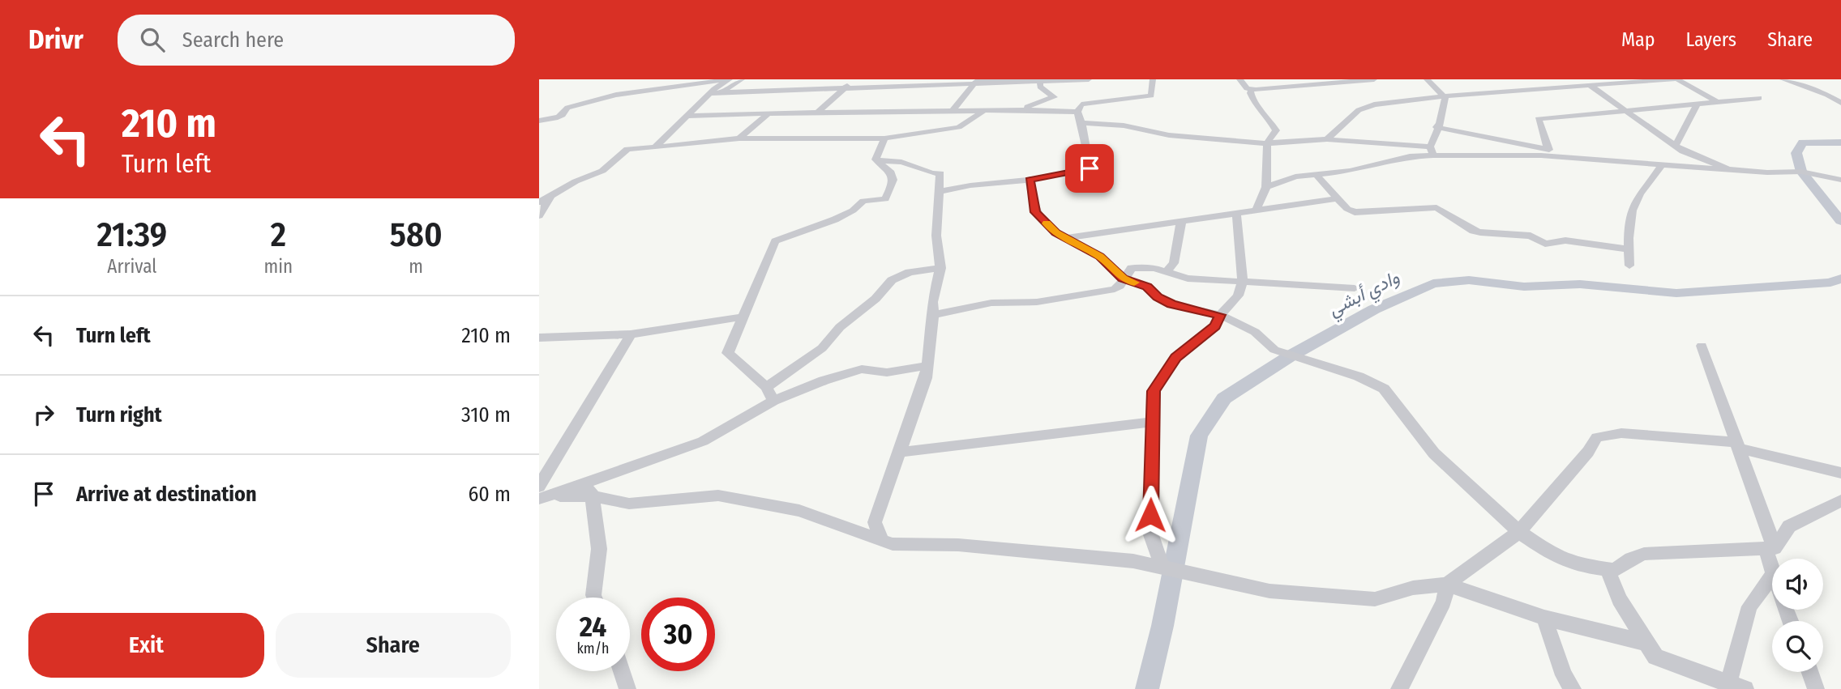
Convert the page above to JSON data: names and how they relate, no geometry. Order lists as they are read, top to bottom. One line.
{"water":["وادي أبشي"],"page":{"header":"Drivr","search":"Search here","nav":["Map","Layers","Share"],"turn":["210 m","Turn left"],"eta":["21:39","Arrival","2","min","580","m"],"list":[{"name":"Turn left","value":"210 m"},{"name":"Turn right","value":"310 m"},{"name":"Arrive at destination","value":"60 m"}],"speed":"24 km/h","limit":"30","buttons":["Exit","Share"]}}
